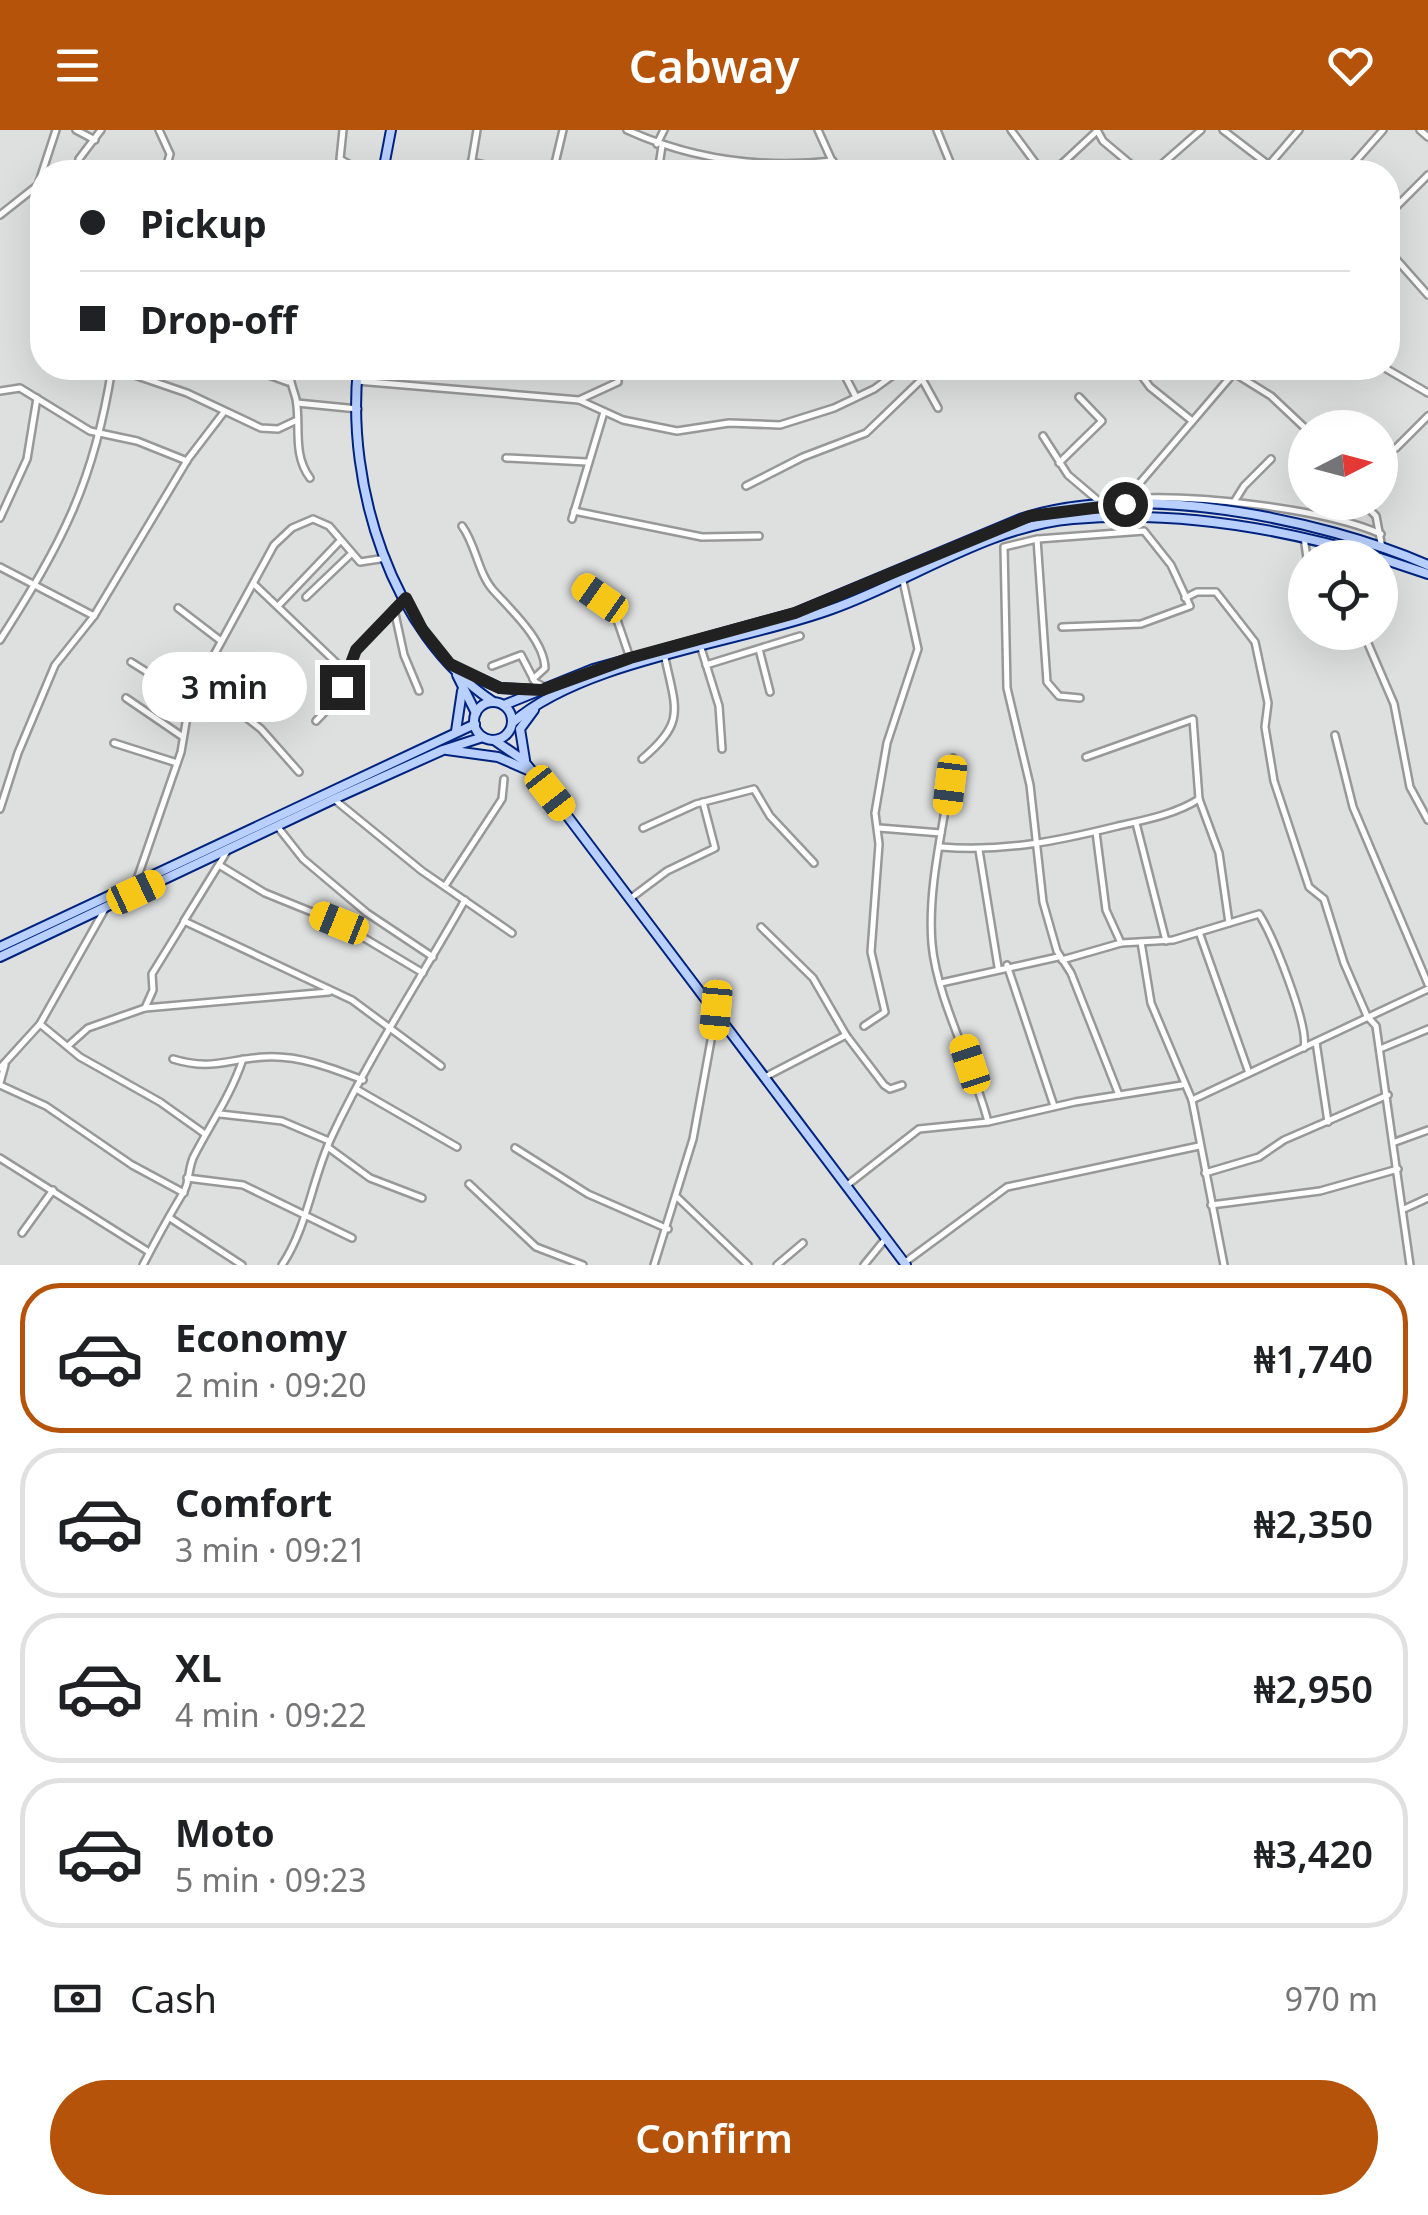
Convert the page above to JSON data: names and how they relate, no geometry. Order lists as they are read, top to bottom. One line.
{"north":"right","page":{"header":"Cabway","banner":["Pickup","Drop-off"],"bubble":"3 min","list":[{"name":"Economy","note":"2 min · 09:20","value":"₦1,740"},{"name":"Comfort","note":"3 min · 09:21","value":"₦2,350"},{"name":"XL","note":"4 min · 09:22","value":"₦2,950"},{"name":"Moto","note":"5 min · 09:23","value":"₦3,420"}],"pay":["Cash","970 m"],"buttons":"Confirm"}}
